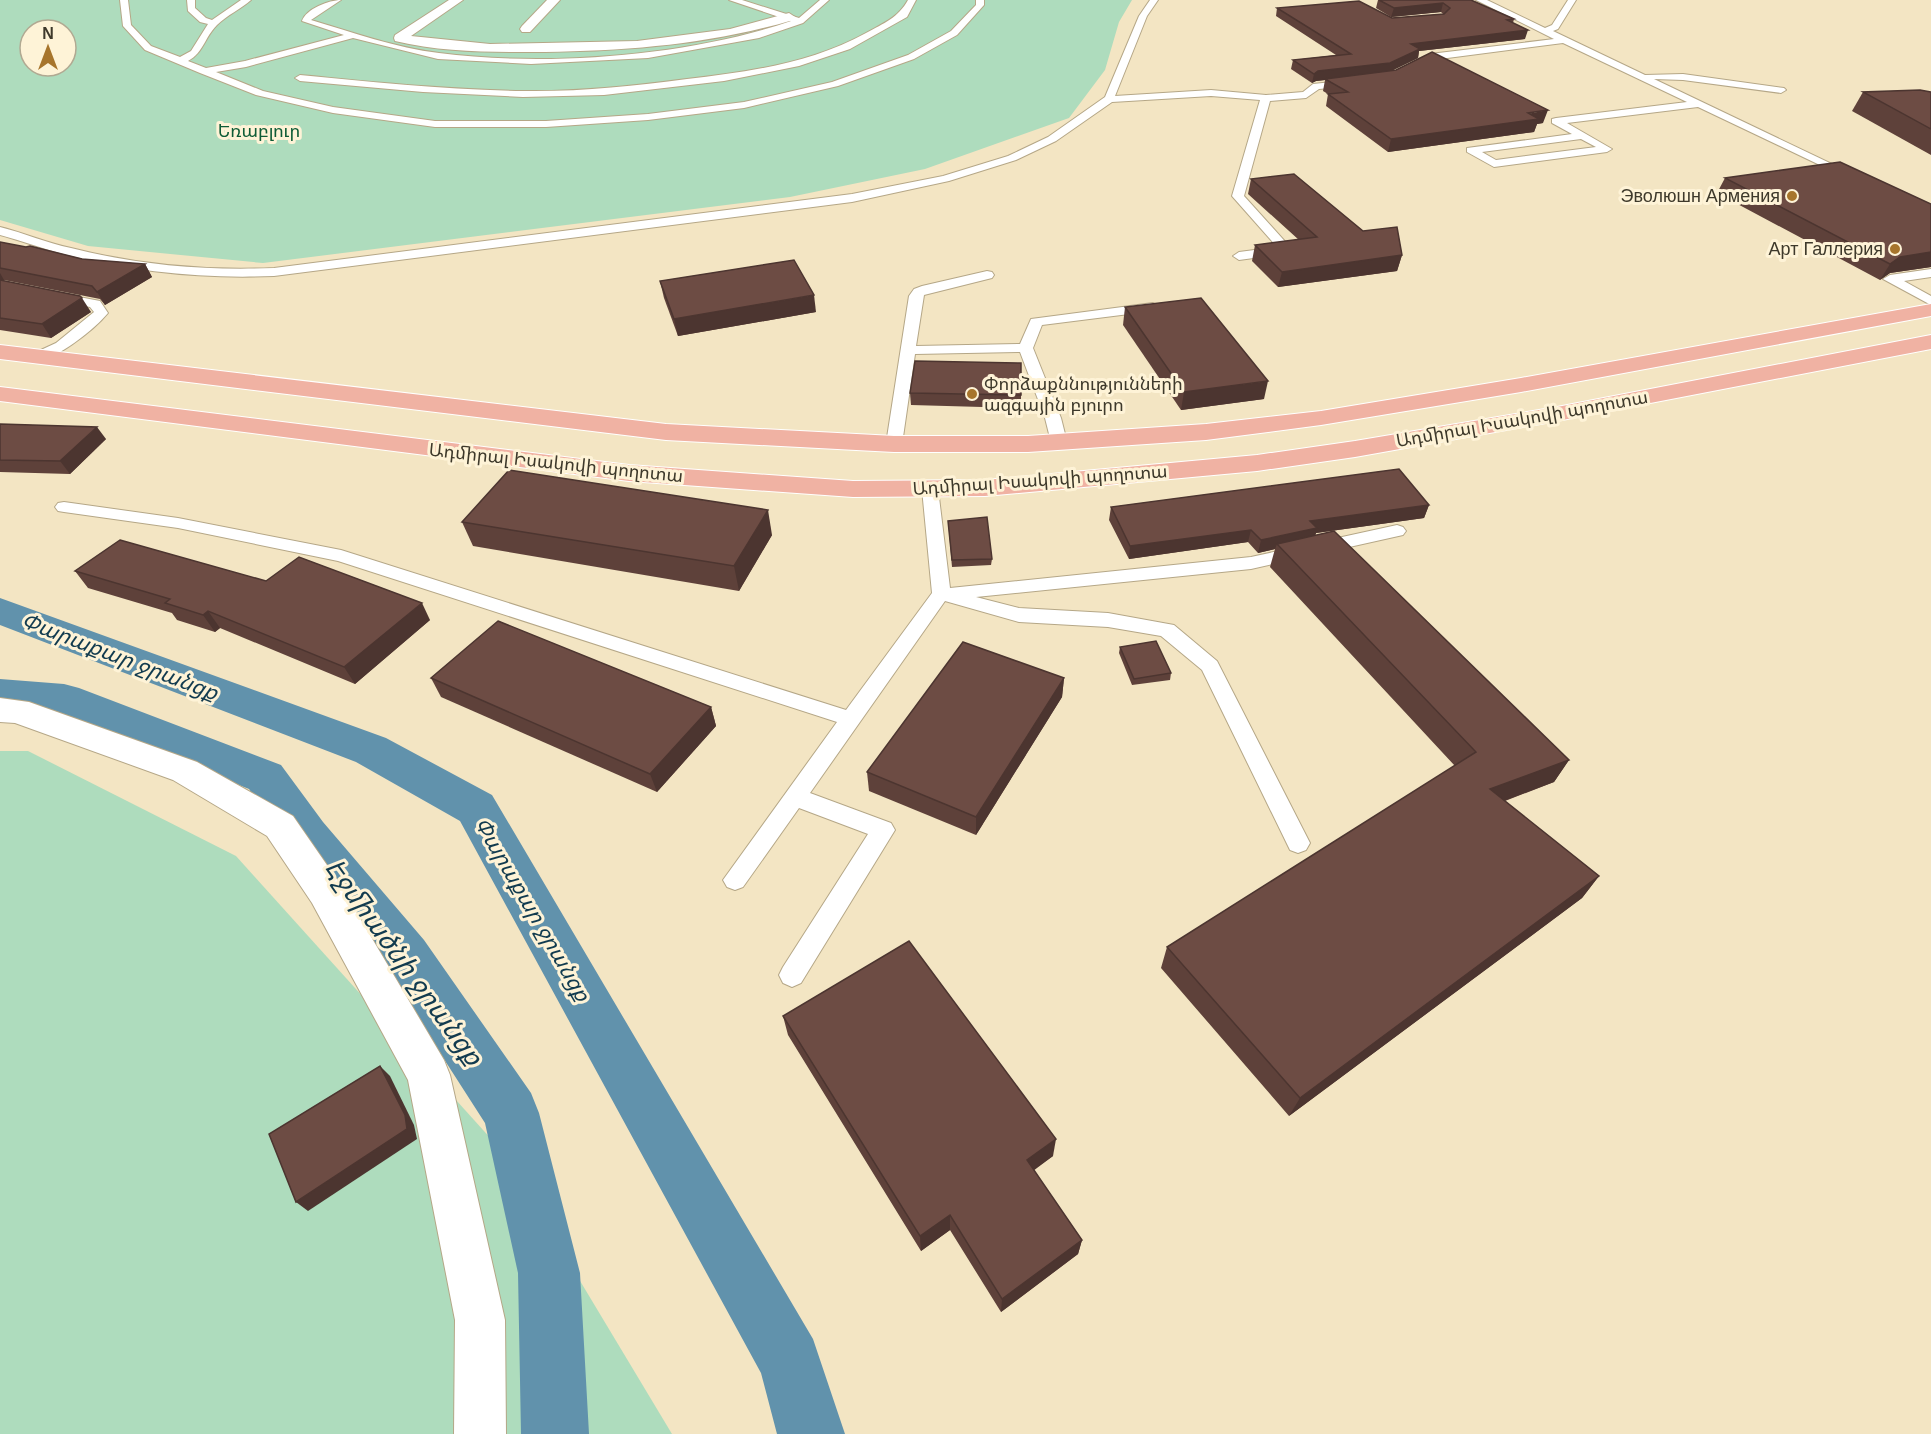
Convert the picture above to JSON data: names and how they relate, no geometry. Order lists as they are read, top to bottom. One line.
{"streets":{"highway":["Ադմիրալ Իսակովի պողոտա"]},"water":["Փարաքար ջրանցք","Էջմիածնի ջրանցք"],"parks":["Եռաբլուր"],"places":["Эволюшн Армения","Арт Галлерия","Փորձաքննությունների ազգային բյուրո"],"north":"top"}
